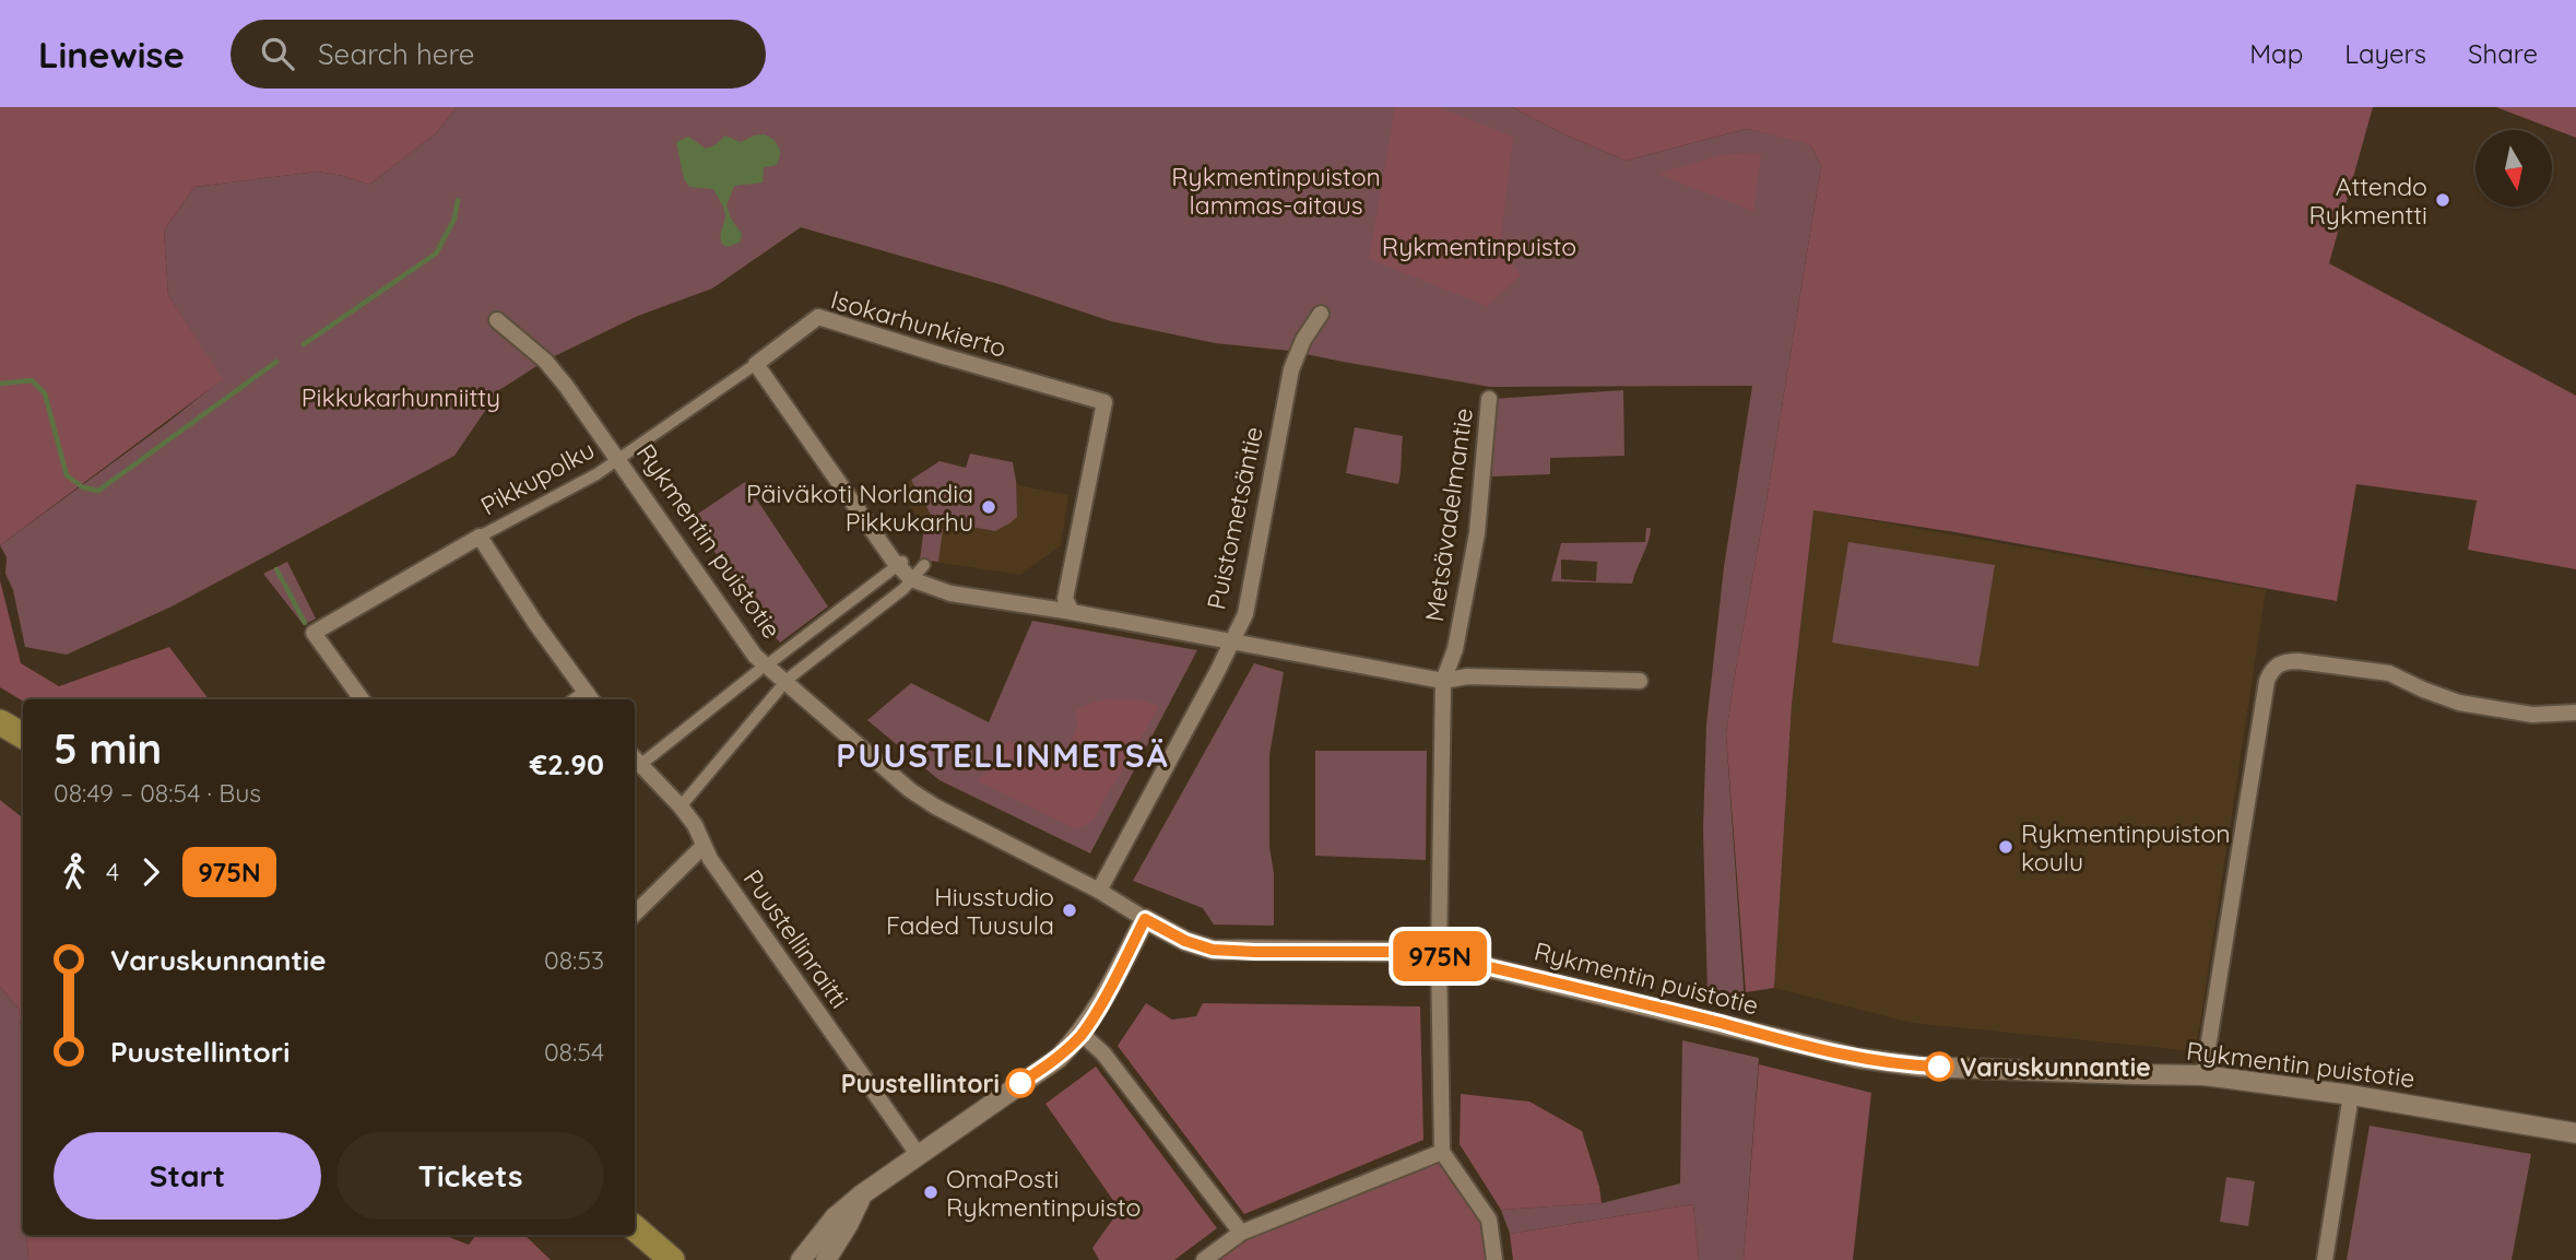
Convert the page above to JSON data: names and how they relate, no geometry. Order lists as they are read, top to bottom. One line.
{"streets":{"street":["Isokarhunkierto","Pikkupolku","Metsävadelmantie","Puistometsäntie","Rykmentin puistotie","Puustellinraitti"]},"crossings":[["Isokarhunkierto","Pikkupolku"],["Pikkupolku","Rykmentin puistotie"],["Metsävadelmantie","Rykmentin puistotie"],["Puistometsäntie","Rykmentin puistotie"]],"districts":["PUUSTELLINMETSÄ"],"parks":["Rykmentinpuiston lammas-aitaus","Rykmentinpuisto","Pikkukarhunniitty"],"places":["Attendo Rykmentti","Päiväkoti Norlandia Pikkukarhu","Rykmentinpuiston koulu","Hiusstudio Faded Tuusula","Varuskunnantie","Puustellintori","OmaPosti Rykmentinpuisto"],"lines":["bus line 975N"],"north":"bottom","page":{"header":"Linewise","search":"Search here","nav":["Map","Layers","Share"],"on_map":"975N","heading":["5 min","08:49 – 08:54 · Bus","€2.90"],"legs":["4","975N"],"list":[{"name":"Varuskunnantie","value":"08:53"},{"name":"Puustellintori","value":"08:54"}],"buttons":["Start","Tickets"]}}
